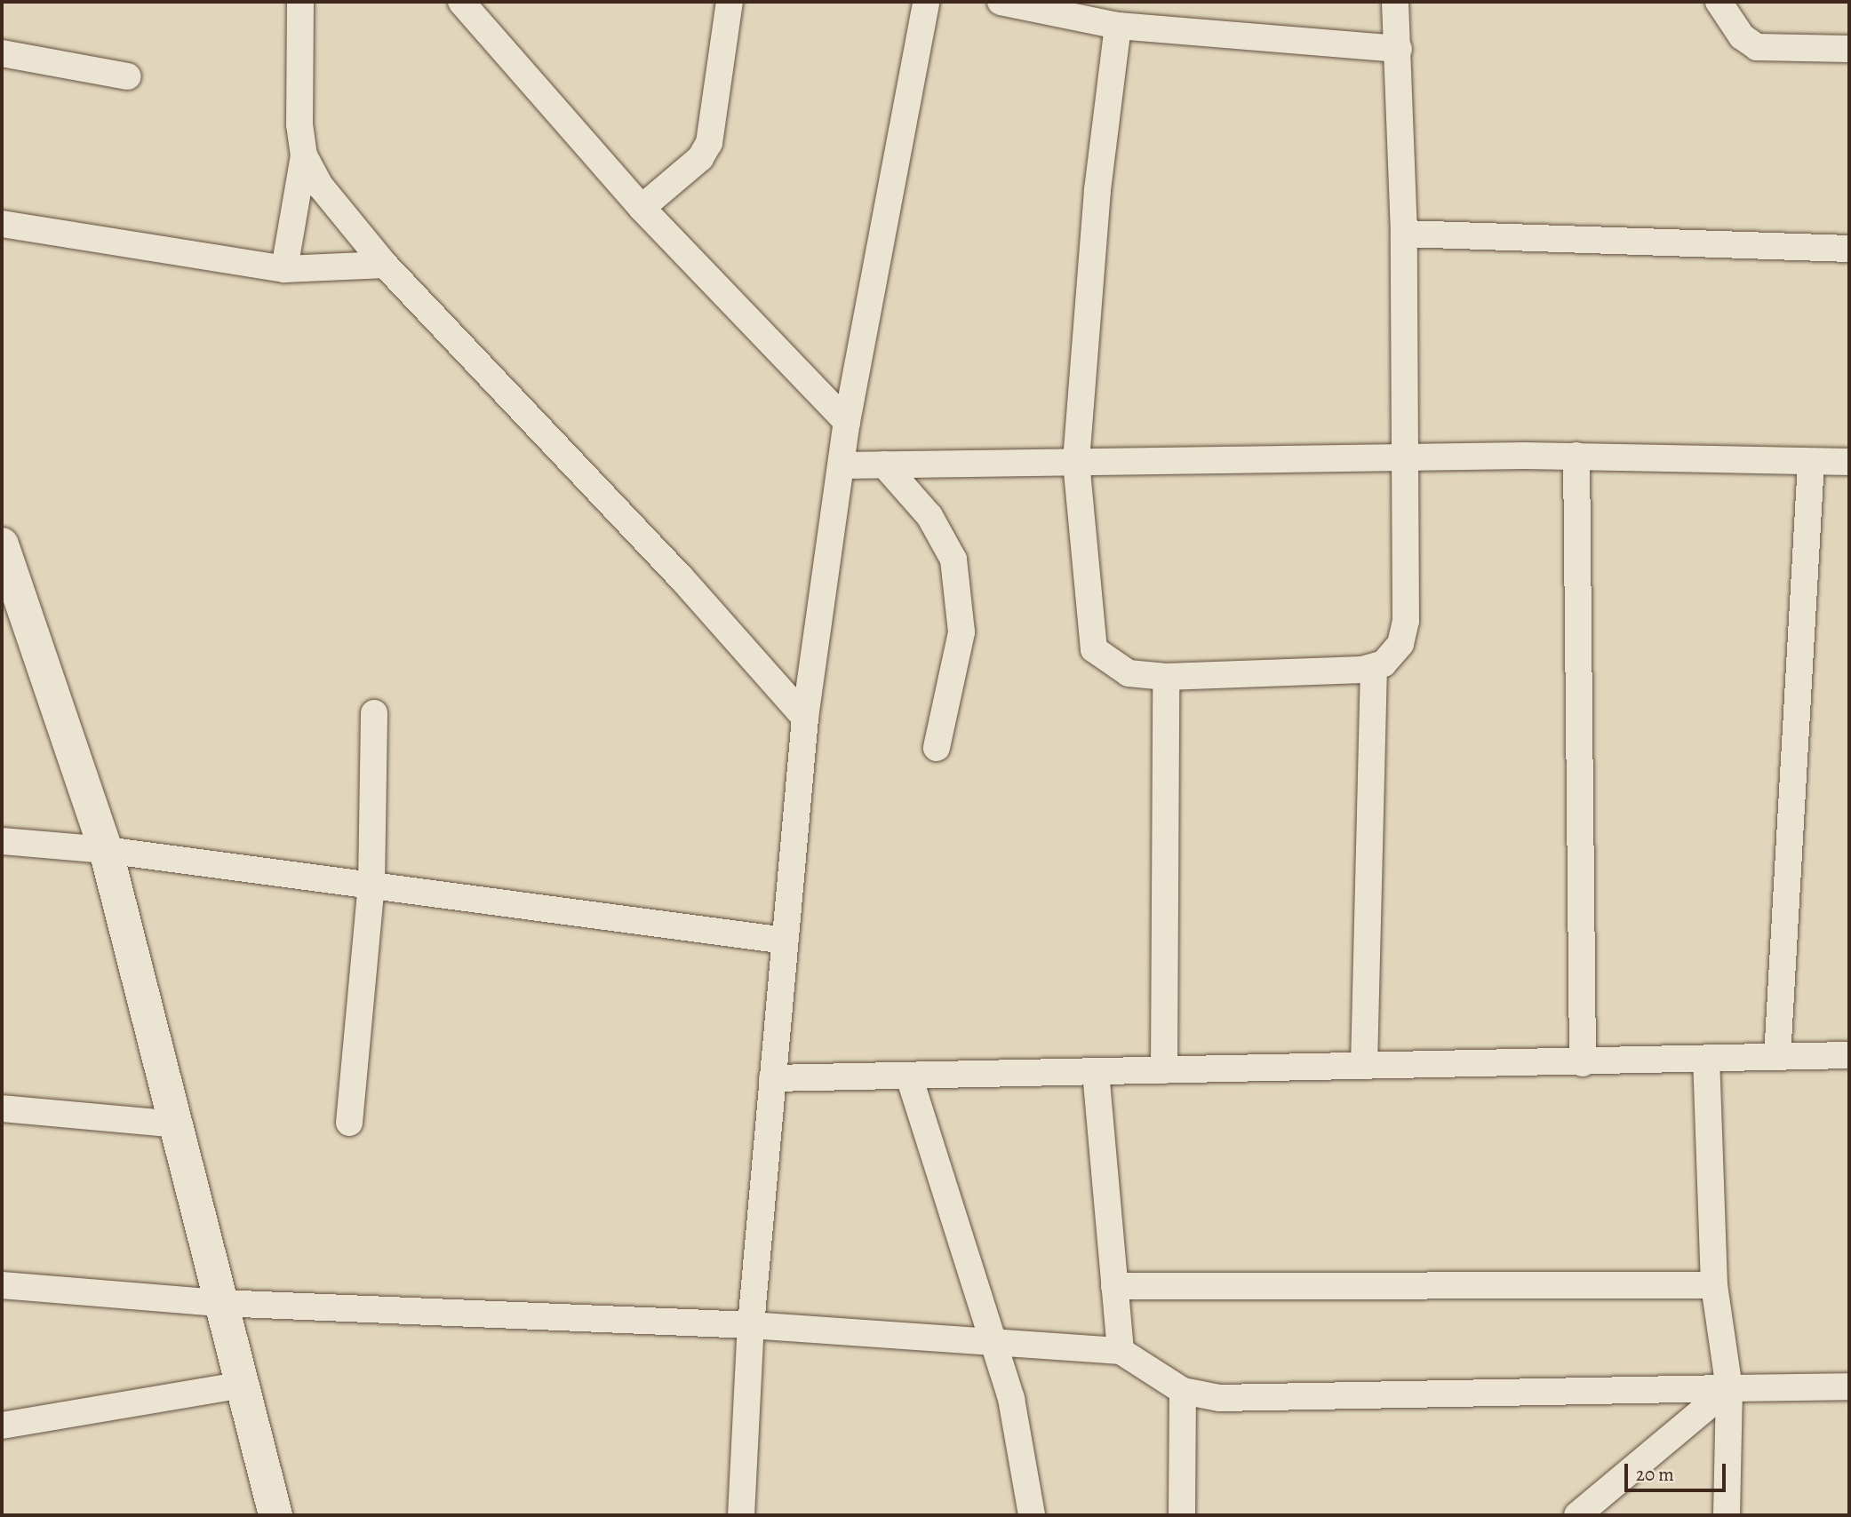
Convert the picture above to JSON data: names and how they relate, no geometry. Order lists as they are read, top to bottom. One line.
{"scale_bar":"20 m"}
